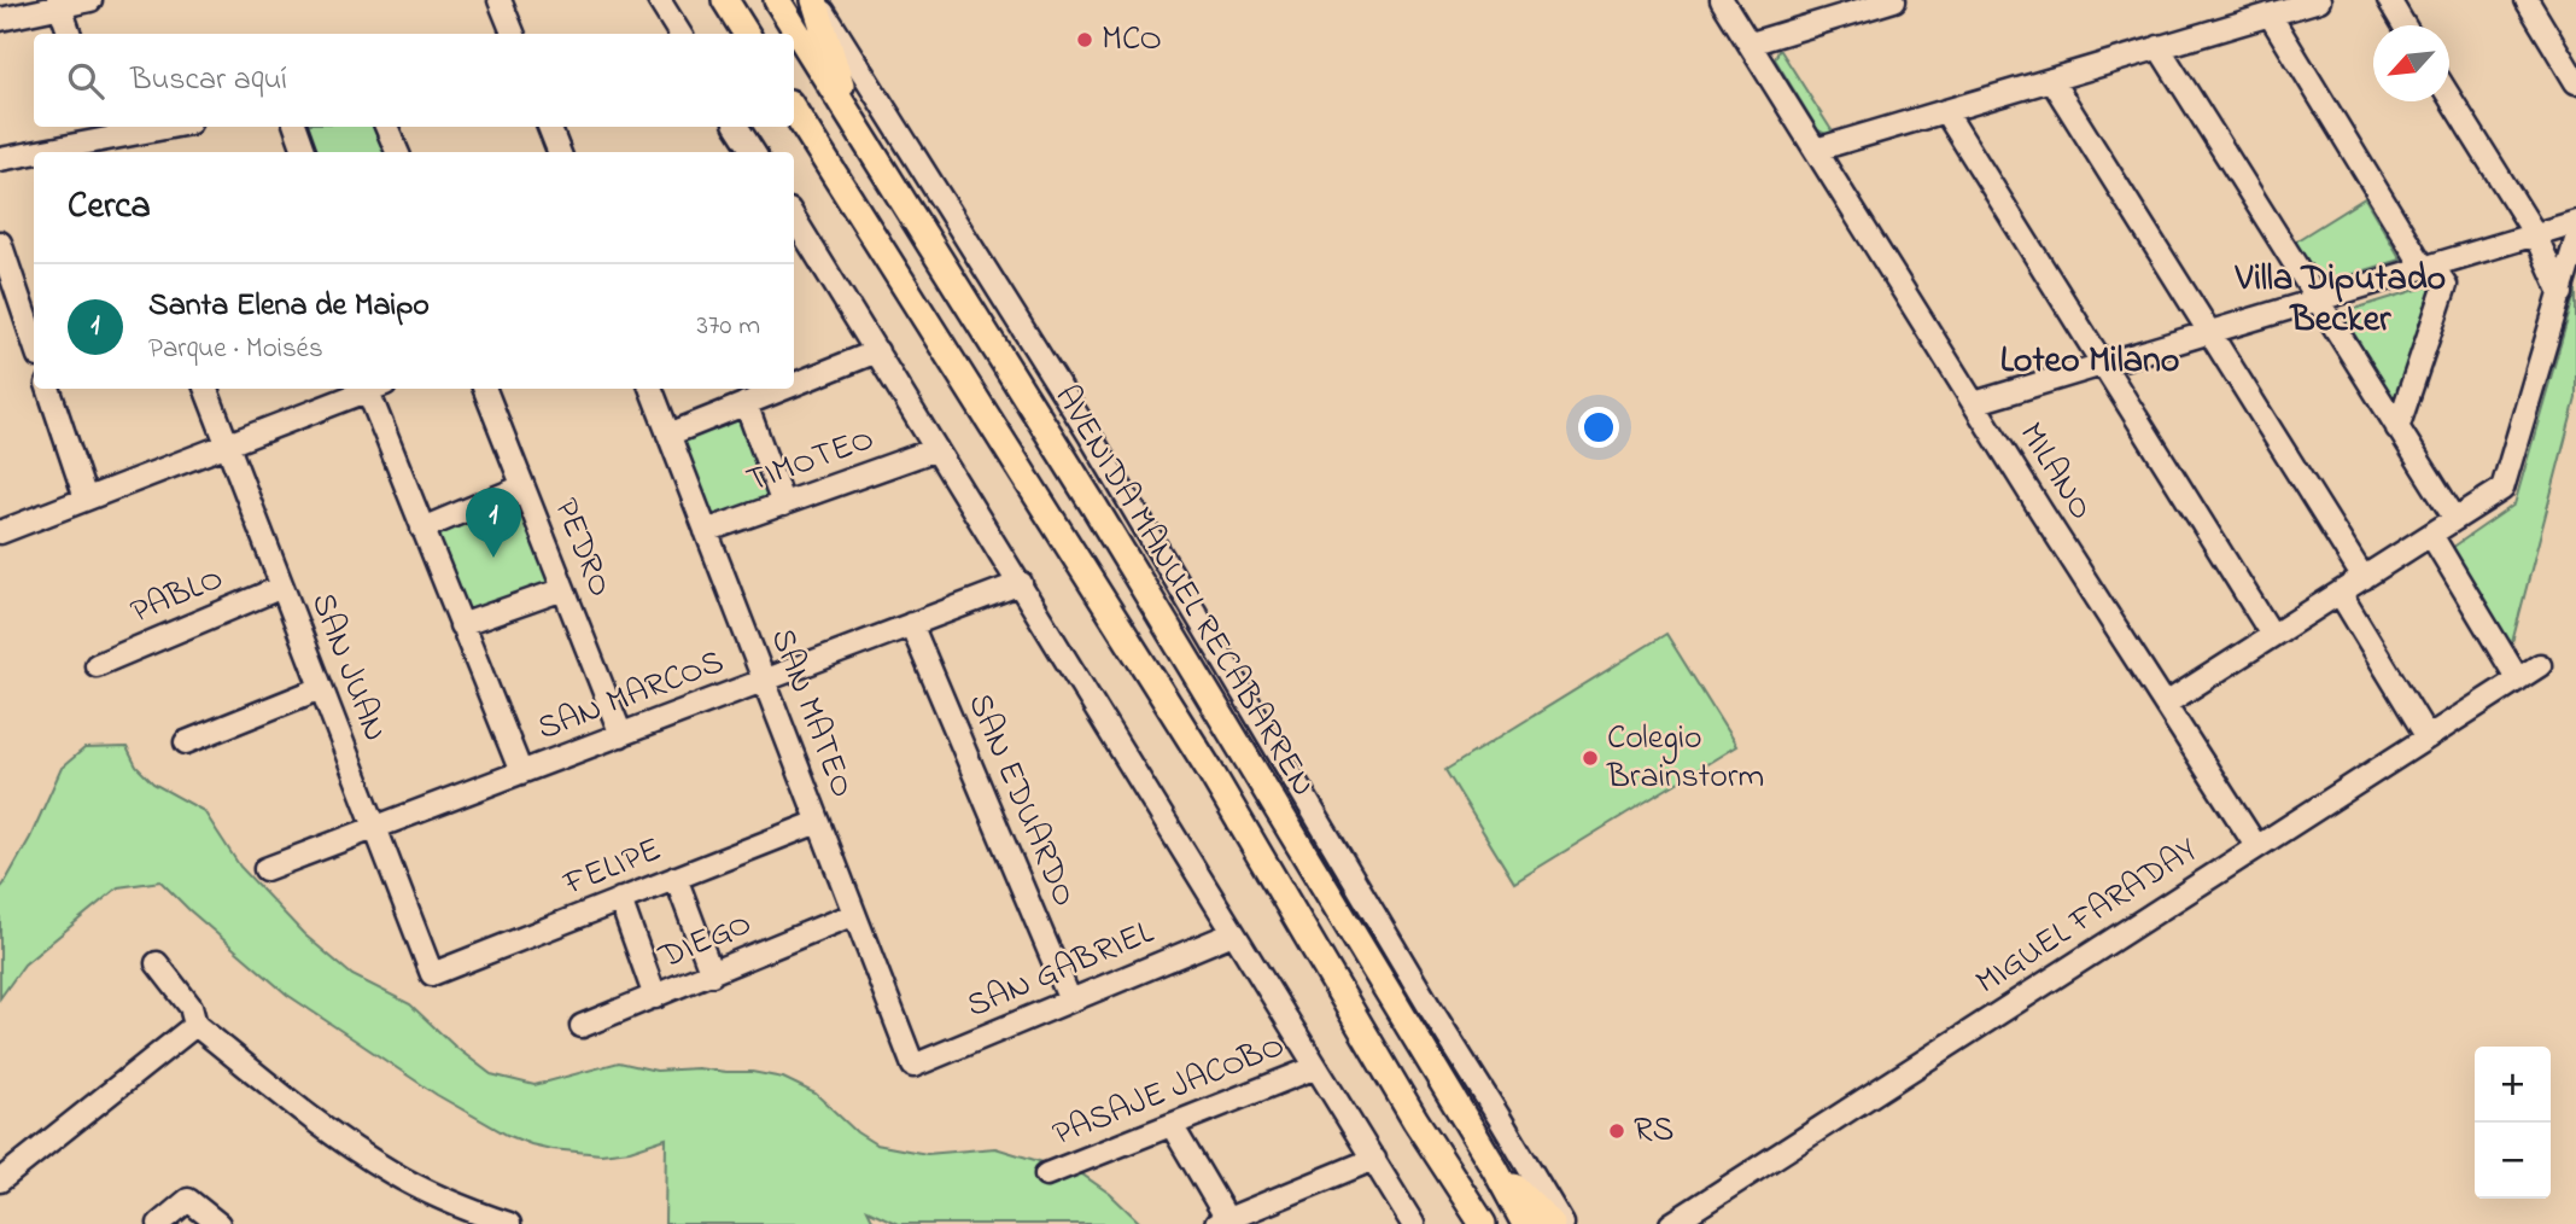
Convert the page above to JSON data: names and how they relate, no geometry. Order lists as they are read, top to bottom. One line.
{"streets":{"main road":["AVENIDA MANUEL RECABARREN"],"street":["TIMOTEO","MILANO","PEDRO","PABLO","SAN JUAN","SAN MARCOS","SAN MATEO","SAN EDUARDO","FELIPE","MIGUEL FARADAY","DIEGO","SAN GABRIEL","PASAJE JACOBO"]},"crossings":[["TIMOTEO","SAN MATEO"],["MILANO","MIGUEL FARADAY"],["PEDRO","SAN MARCOS"],["PABLO","SAN JUAN"],["SAN JUAN","SAN MARCOS"],["SAN JUAN","FELIPE"],["SAN MARCOS","SAN MATEO"],["SAN MARCOS","SAN EDUARDO"],["SAN MATEO","FELIPE"],["SAN MATEO","DIEGO"],["SAN MATEO","SAN GABRIEL"],["SAN EDUARDO","SAN GABRIEL"]],"districts":["Villa Diputado Becker","Loteo Milano"],"places":["MCO","Colegio Brainstorm","RS"],"north":"bottom left","page":{"search":"Buscar aquí","heading":"Cerca","list":[{"mark":"1","name":"Santa Elena de Maipo","note":"Parque · Moisés","value":"370 m"}],"pins":"1","map_buttons":["+","−"]}}
